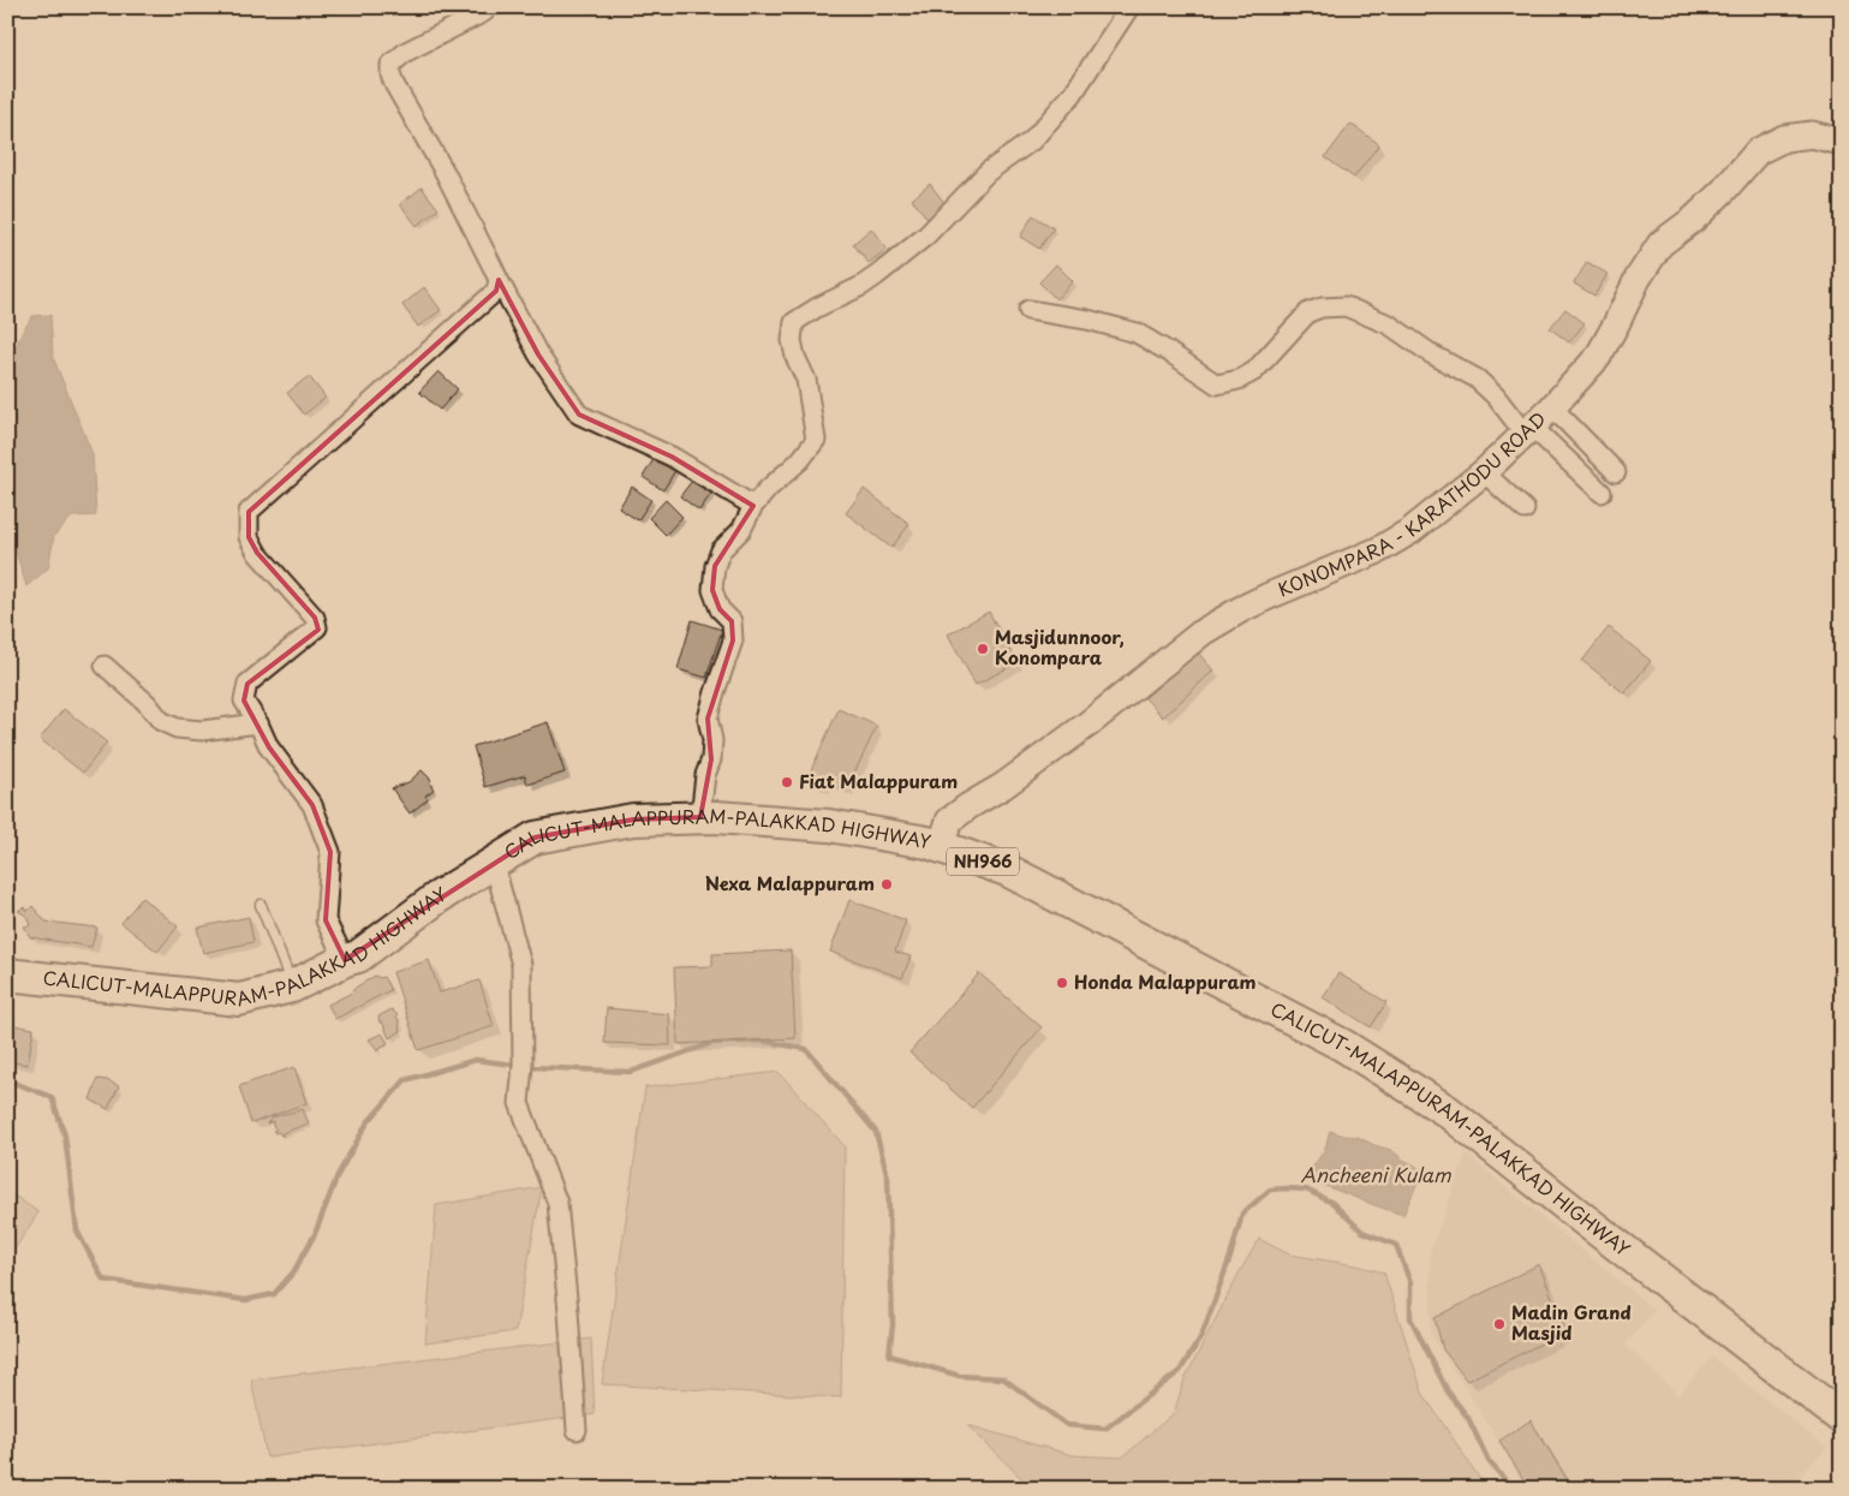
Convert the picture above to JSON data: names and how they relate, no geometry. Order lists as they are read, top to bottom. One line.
{"streets":{"highway":["CALICUT-MALAPPURAM-PALAKKAD HIGHWAY","NH966"],"main road":["KONOMPARA - KARATHODU ROAD"]},"crossings":[["KONOMPARA - KARATHODU ROAD","CALICUT-MALAPPURAM-PALAKKAD HIGHWAY"]],"water":["Ancheeni Kulam"],"places":["Masjidunnoor, Konompara","Fiat Malappuram","Nexa Malappuram","Honda Malappuram","Madin Grand Masjid"]}
